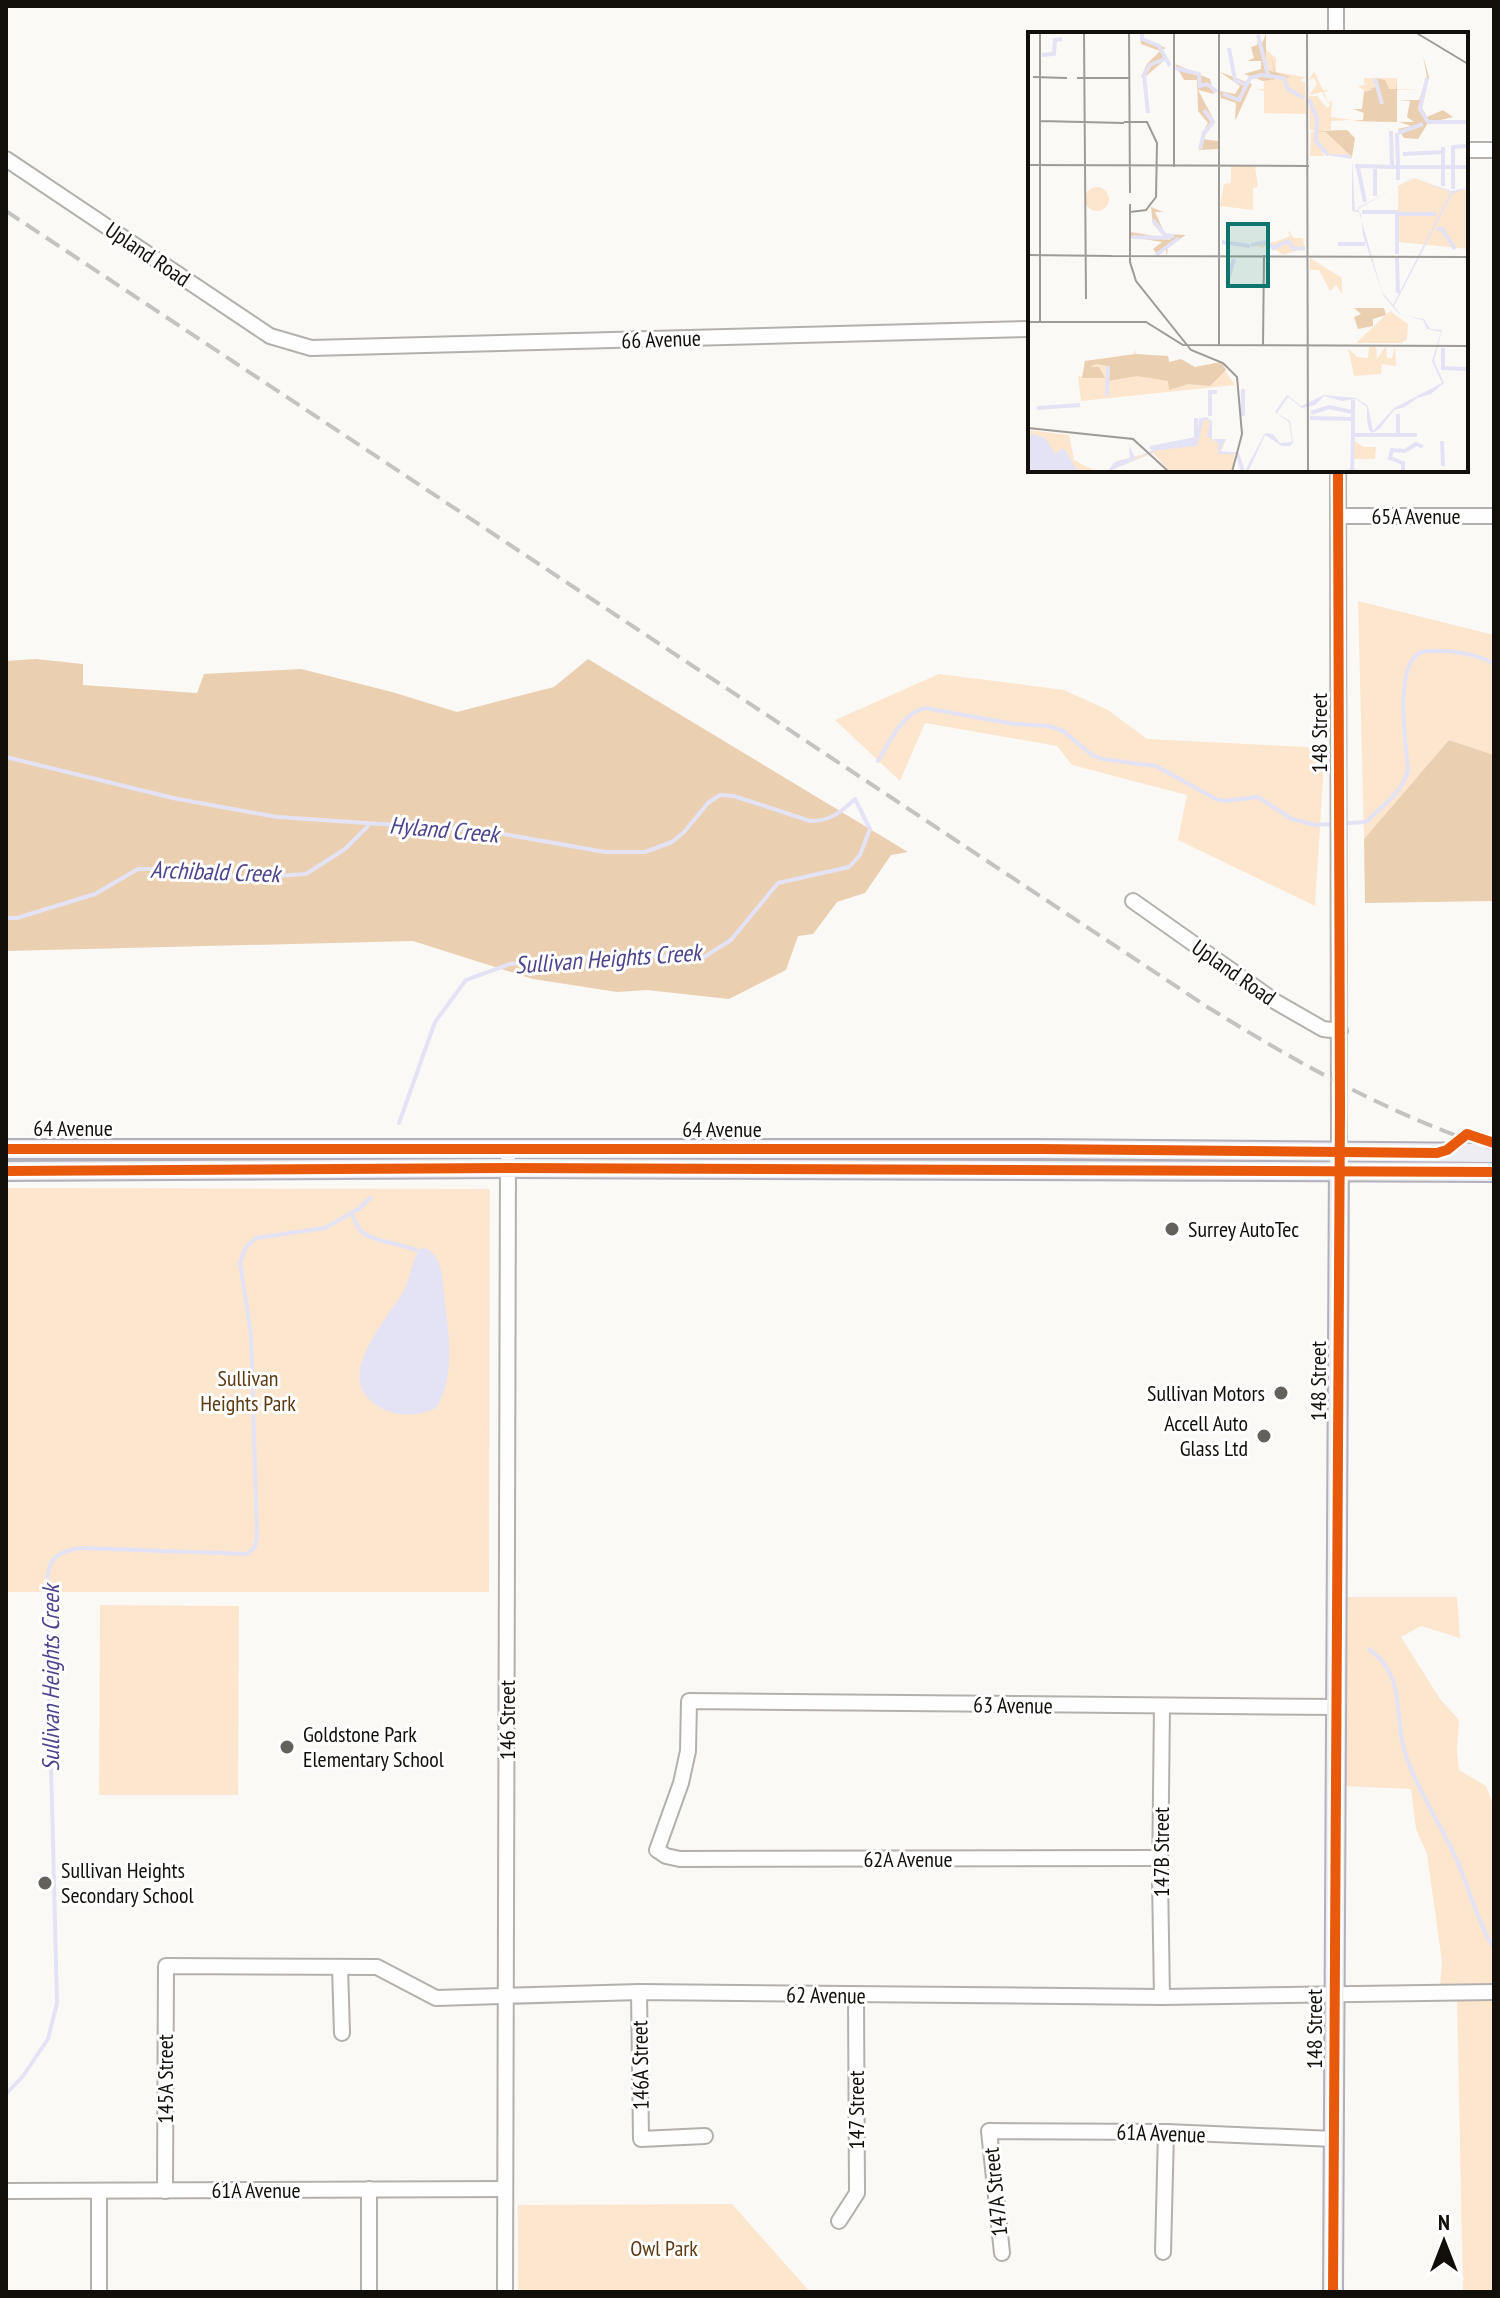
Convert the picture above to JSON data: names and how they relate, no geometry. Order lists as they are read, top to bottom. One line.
{"streets":{"main road":["148 Street","64 Avenue"],"street":["Upland Road","66 Avenue","65A Avenue","63 Avenue","146 Street","147B Street","62A Avenue","62 Avenue","146A Street","145A Street","147 Street","61A Avenue","147A Street"]},"crossings":[["Upland Road","66 Avenue"],["Upland Road","148 Street"],["65A Avenue","148 Street"],["148 Street","64 Avenue"],["148 Street","63 Avenue"],["148 Street","62 Avenue"],["148 Street","61A Avenue"],["64 Avenue","146 Street"],["63 Avenue","147B Street"],["63 Avenue","62A Avenue"],["146 Street","62 Avenue"],["146 Street","61A Avenue"],["147B Street","62A Avenue"],["147B Street","62 Avenue"],["62 Avenue","146A Street"],["62 Avenue","145A Street"],["62 Avenue","147 Street"],["145A Street","61A Avenue"],["61A Avenue","147A Street"]],"water":["Hyland Creek","Archibald Creek","Sullivan Heights Creek"],"parks":["Sullivan Heights Park","Owl Park"],"places":["Surrey AutoTec","Sullivan Motors","Accell Auto Glass Ltd","Goldstone Park Elementary School","Sullivan Heights Secondary School"],"north":"top"}
